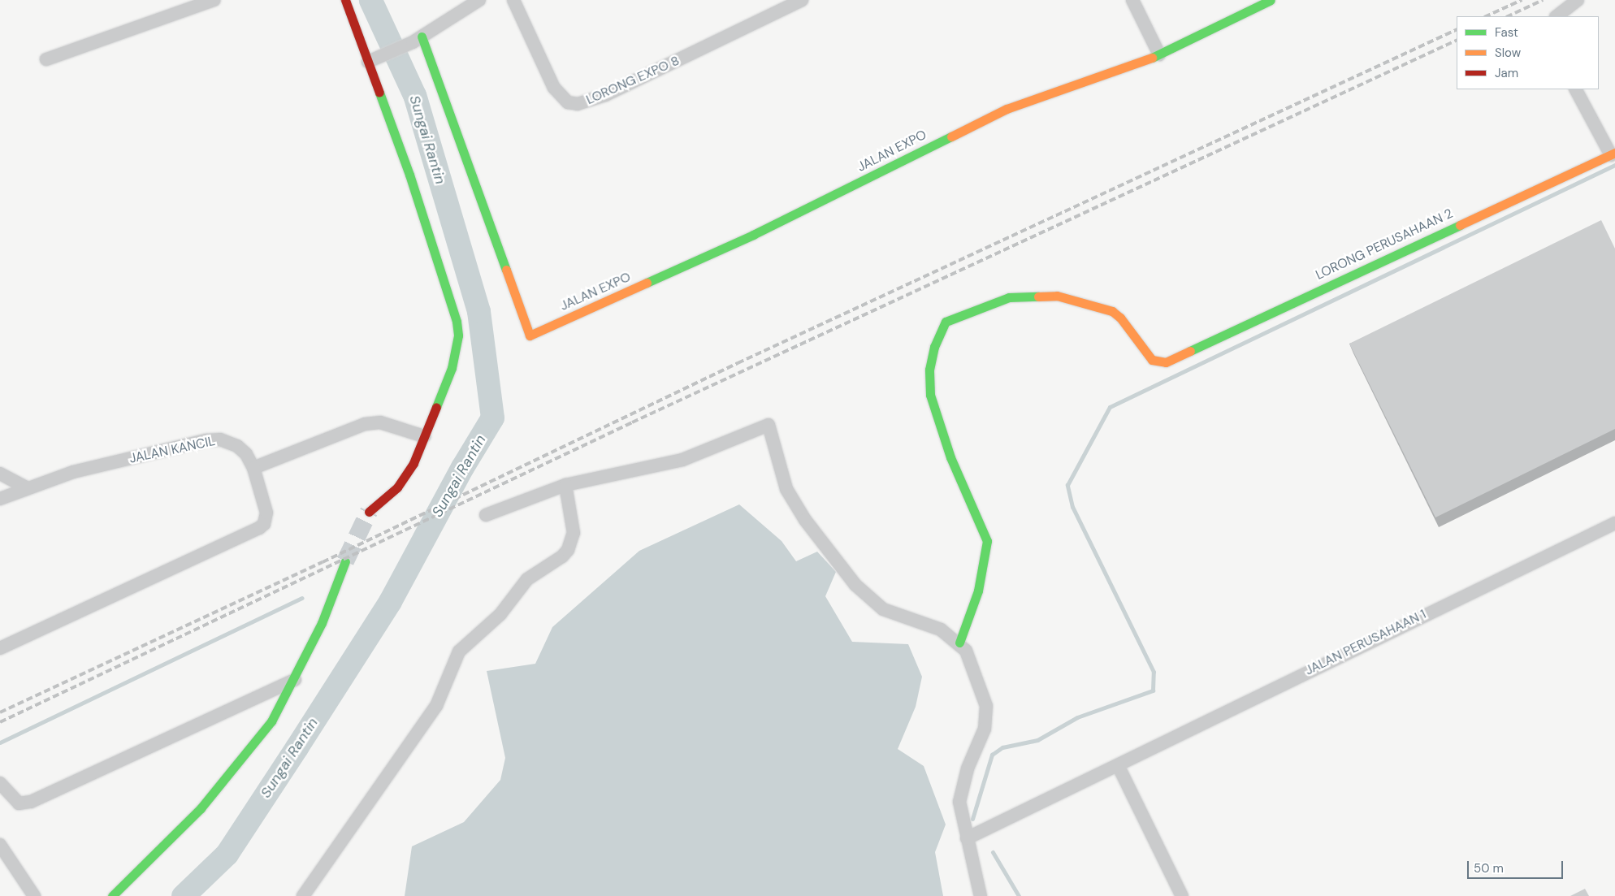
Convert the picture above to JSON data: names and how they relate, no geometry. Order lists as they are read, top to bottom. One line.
{"streets":{"street":["LORONG EXPO 8","JALAN EXPO","LORONG PERUSAHAAN 2","JALAN KANCIL","JALAN PERUSAHAAN 1"]},"water":["Sungai Rantin"],"legend":["Fast","Slow","Jam"],"scale_bar":"50 m"}
